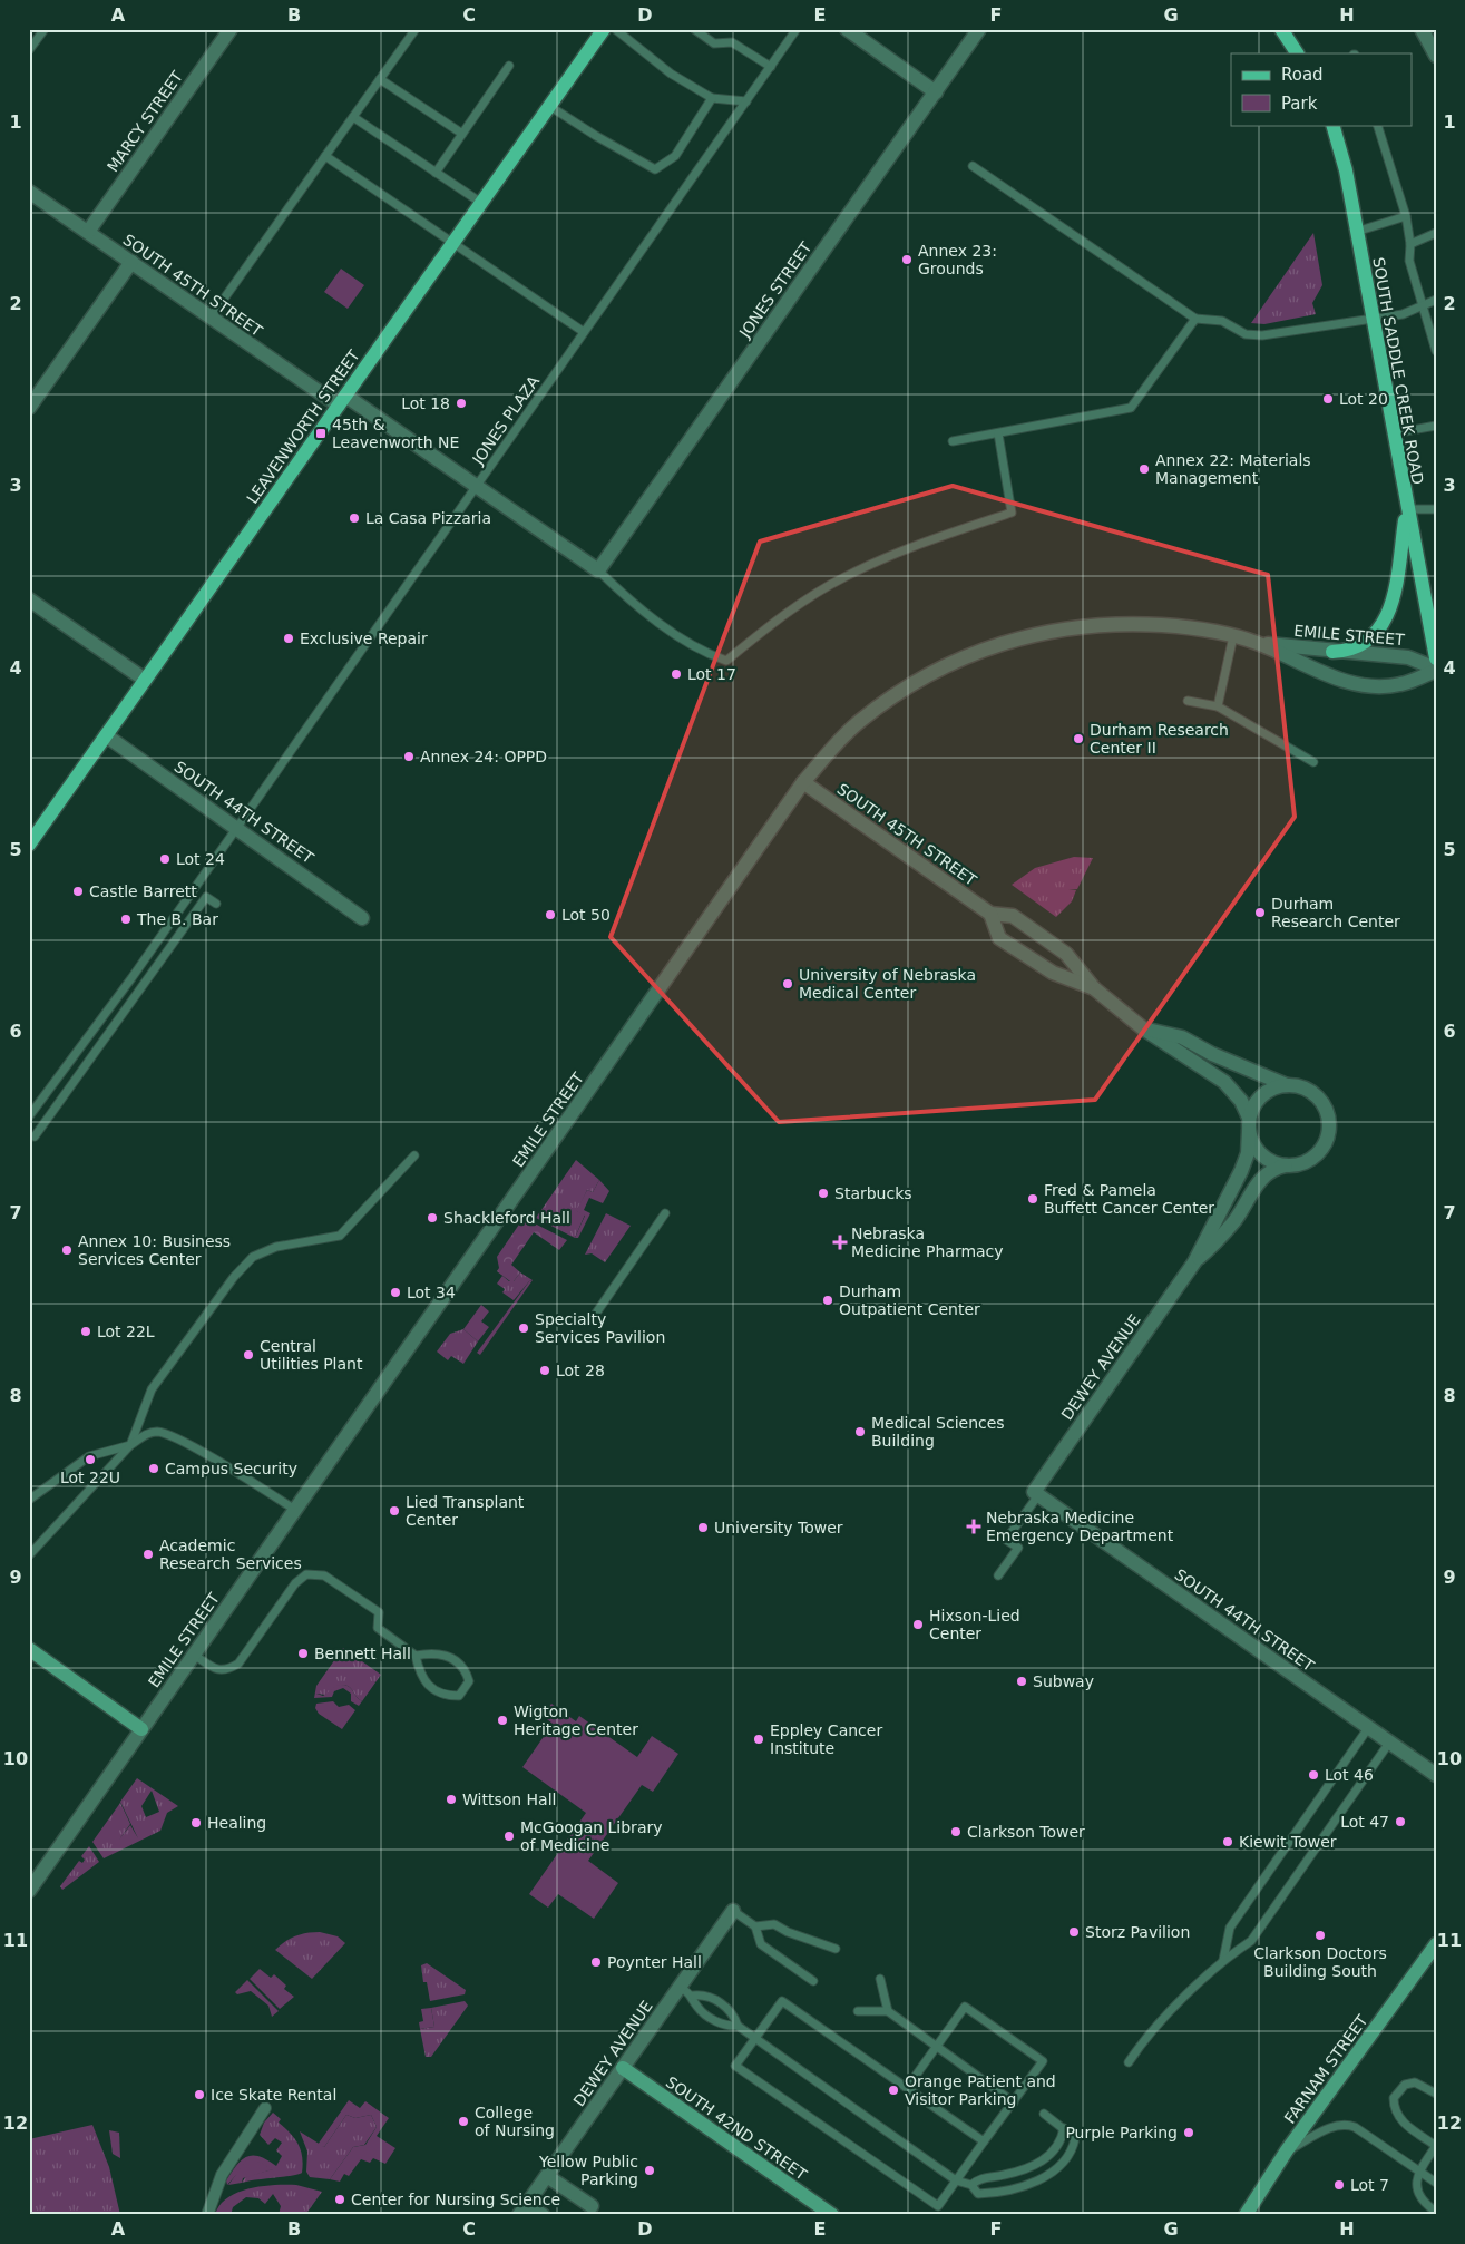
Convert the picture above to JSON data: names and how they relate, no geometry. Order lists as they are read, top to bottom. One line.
{"streets":{"main road":["SOUTH SADDLE CREEK ROAD","LEAVENWORTH STREET","FARNAM STREET","SOUTH 42ND STREET"],"street":["MARCY STREET","SOUTH 45TH STREET","JONES STREET","EMILE STREET","SOUTH 44TH STREET","DEWEY AVENUE"],"lane":["JONES PLAZA"]},"crossings":[["MARCY STREET","SOUTH 45TH STREET"],["SOUTH 45TH STREET","JONES STREET"],["SOUTH 45TH STREET","JONES PLAZA"],["SOUTH 45TH STREET","LEAVENWORTH STREET"],["SOUTH 45TH STREET","EMILE STREET"],["SOUTH 45TH STREET","DEWEY AVENUE"],["JONES PLAZA","SOUTH 44TH STREET"],["LEAVENWORTH STREET","SOUTH 44TH STREET"],["SOUTH 44TH STREET","DEWEY AVENUE"],["DEWEY AVENUE","SOUTH 42ND STREET"]],"places":{"other":["Annex 23: Grounds","Lot 20","Lot 18","Annex 22: Materials Management","La Casa Pizzaria","Exclusive Repair","Lot 17","Durham Research Center II","Annex 24: OPPD","Lot 24","Castle Barrett","Durham Research Center","Lot 50","The B. Bar","University of Nebraska Medical Center","Starbucks","Fred & Pamela Buffett Cancer Center","Shackleford Hall","Annex 10: Business Services Center","Lot 34","Durham Outpatient Center","Specialty Services Pavilion","Lot 22L","Central Utilities Plant","Lot 28","Medical Sciences Building","Lot 22U","Campus Security","Lied Transplant Center","University Tower","Academic Research Services","Hixson-Lied Center","Bennett Hall","Subway","Wigton Heritage Center","Eppley Cancer Institute","Lot 46","Wittson Hall","Lot 47","Healing","Clarkson Tower","McGoogan Library of Medicine","Kiewit Tower","Storz Pavilion","Clarkson Doctors Building South","Poynter Hall","Orange Patient and Visitor Parking","Ice Skate Rental","College of Nursing","Purple Parking","Yellow Public Parking","Lot 7","Center for Nursing Science"],"transit":["45th & Leavenworth NE"],"health":["Nebraska Medicine Pharmacy","Nebraska Medicine Emergency Department"]},"legend":["Road","Park"],"grid":{"columns":["A","B","C","D","E","F","G","H"],"rows":["1","2","3","4","5","6","7","8","9","10","11","12"]}}
